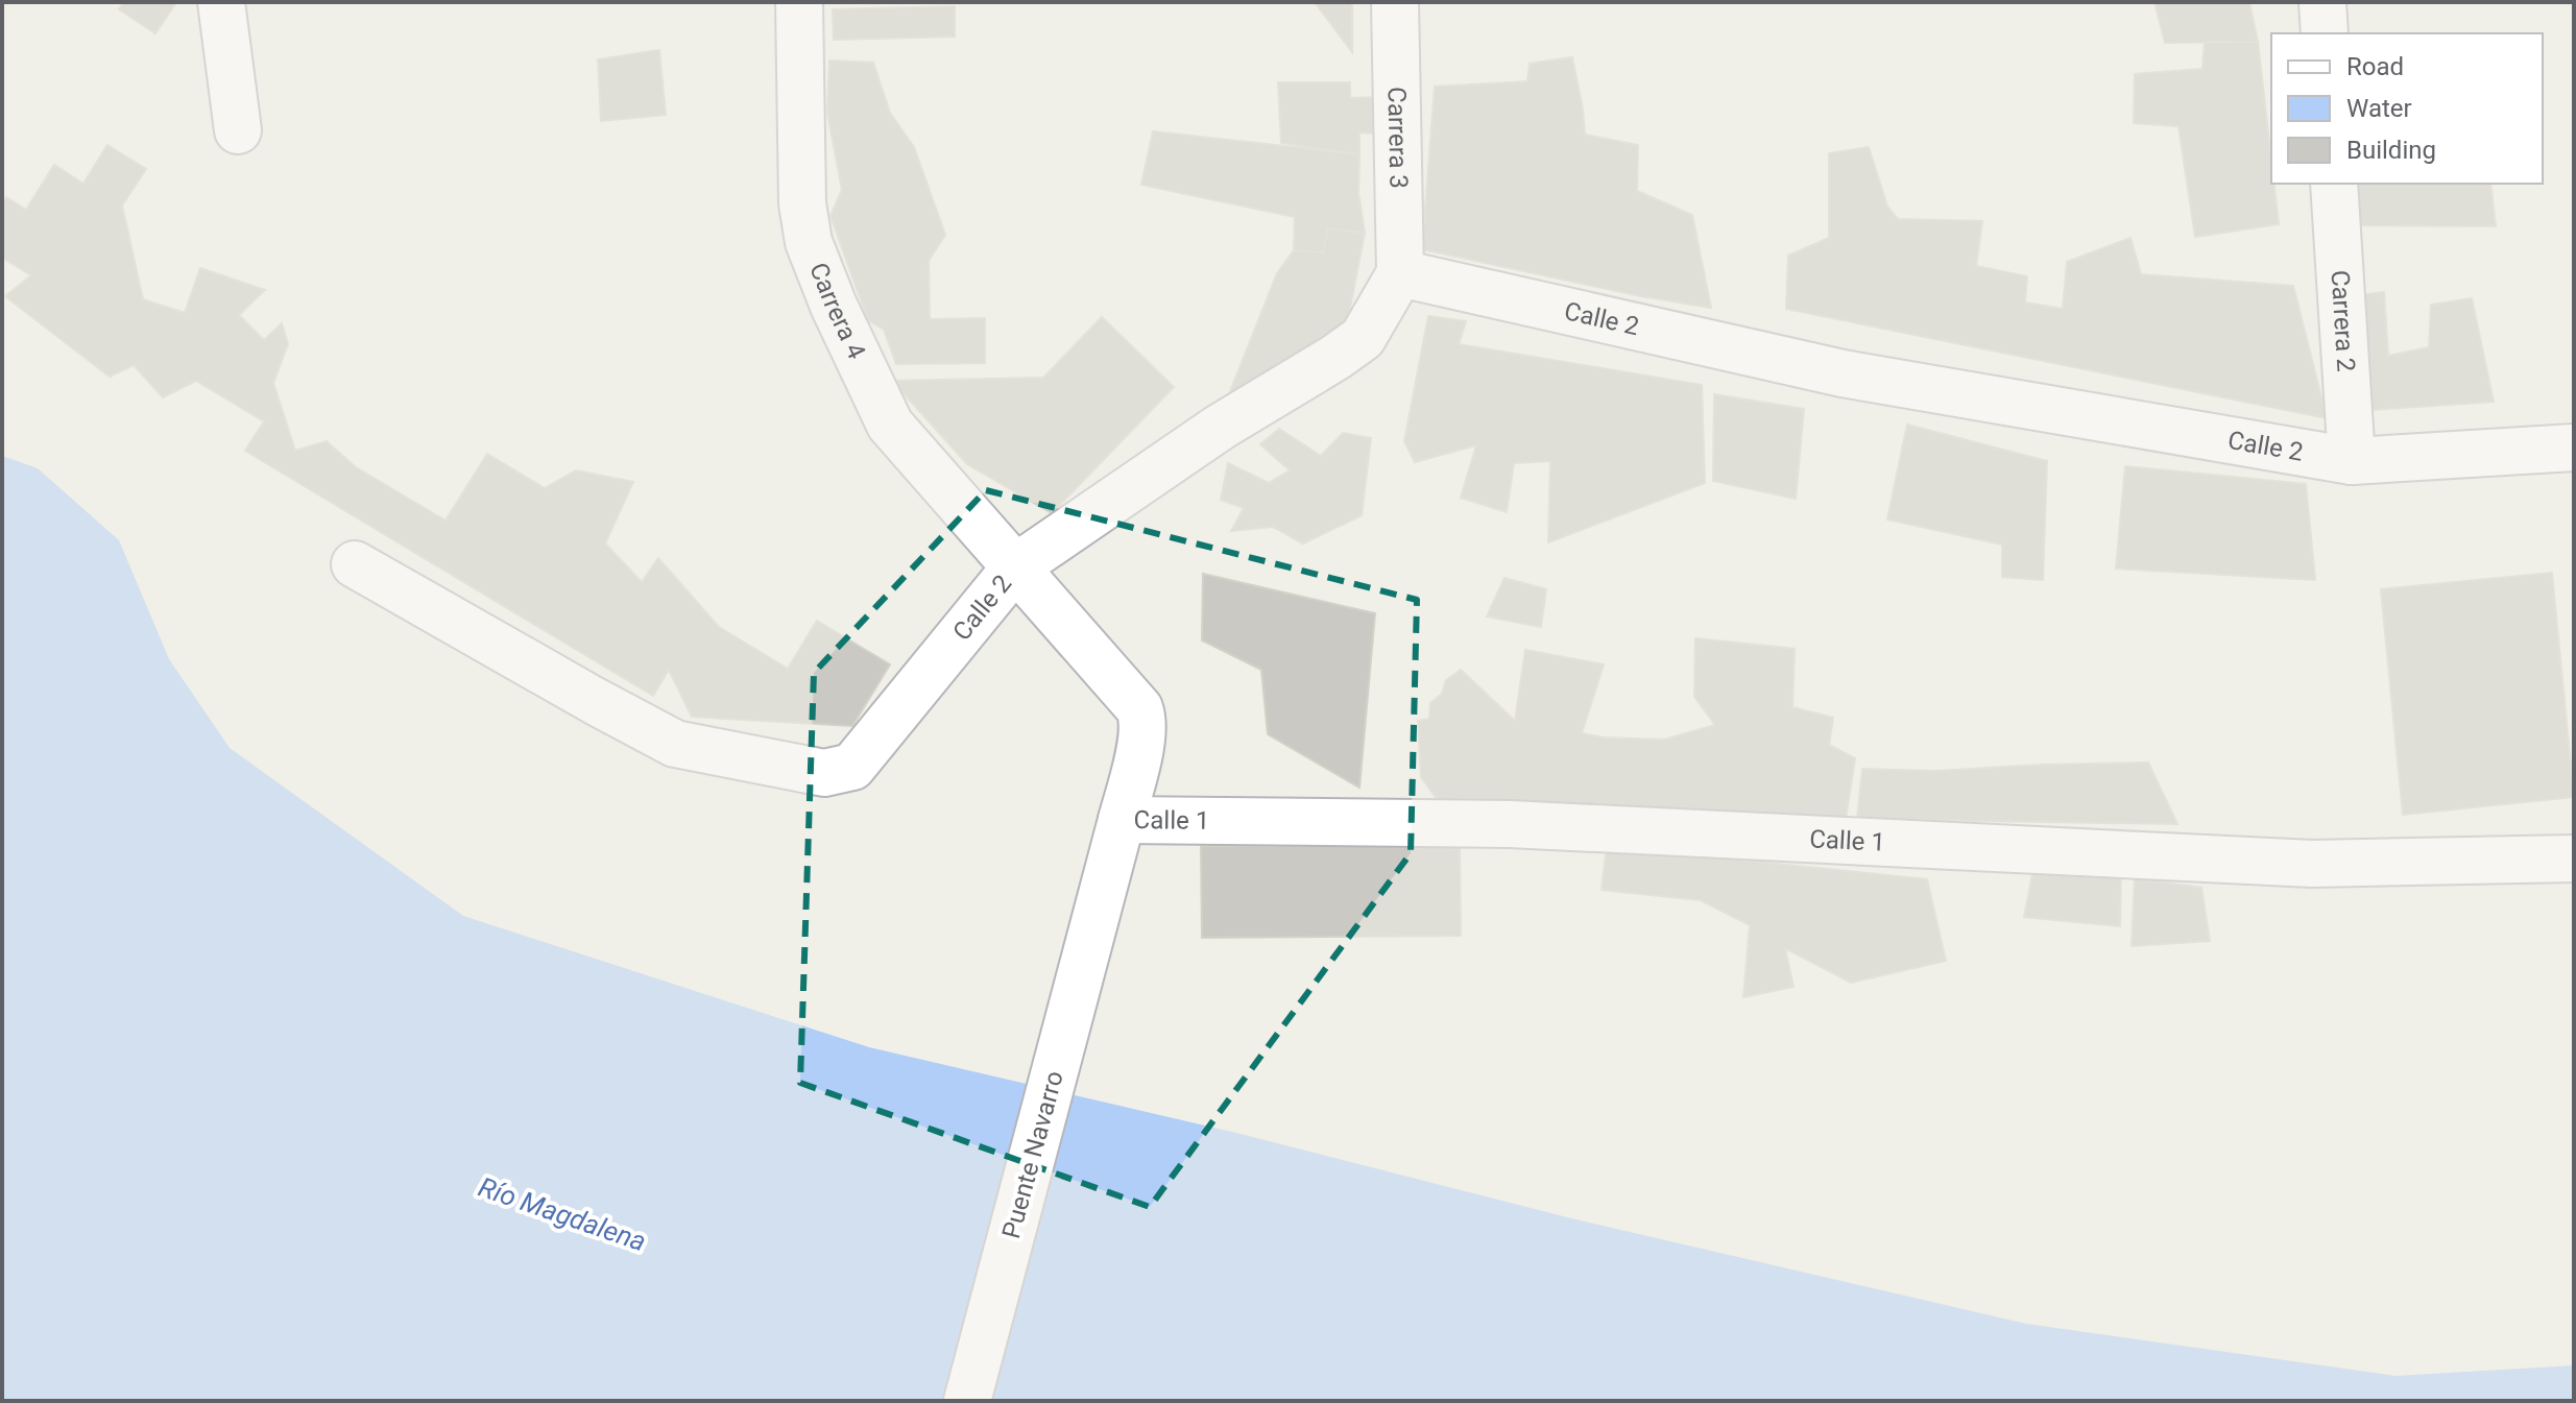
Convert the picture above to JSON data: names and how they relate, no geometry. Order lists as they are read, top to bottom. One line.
{"streets":{"street":["Carrera 3","Carrera 4","Calle 2","Carrera 2","Calle 1","Puente Navarro"]},"crossings":[["Carrera 3","Calle 2"],["Carrera 4","Calle 2"],["Carrera 4","Calle 1"],["Carrera 4","Puente Navarro"],["Calle 2","Carrera 2"],["Calle 1","Puente Navarro"]],"water":["Río Magdalena"],"legend":["Road","Water","Building"]}
